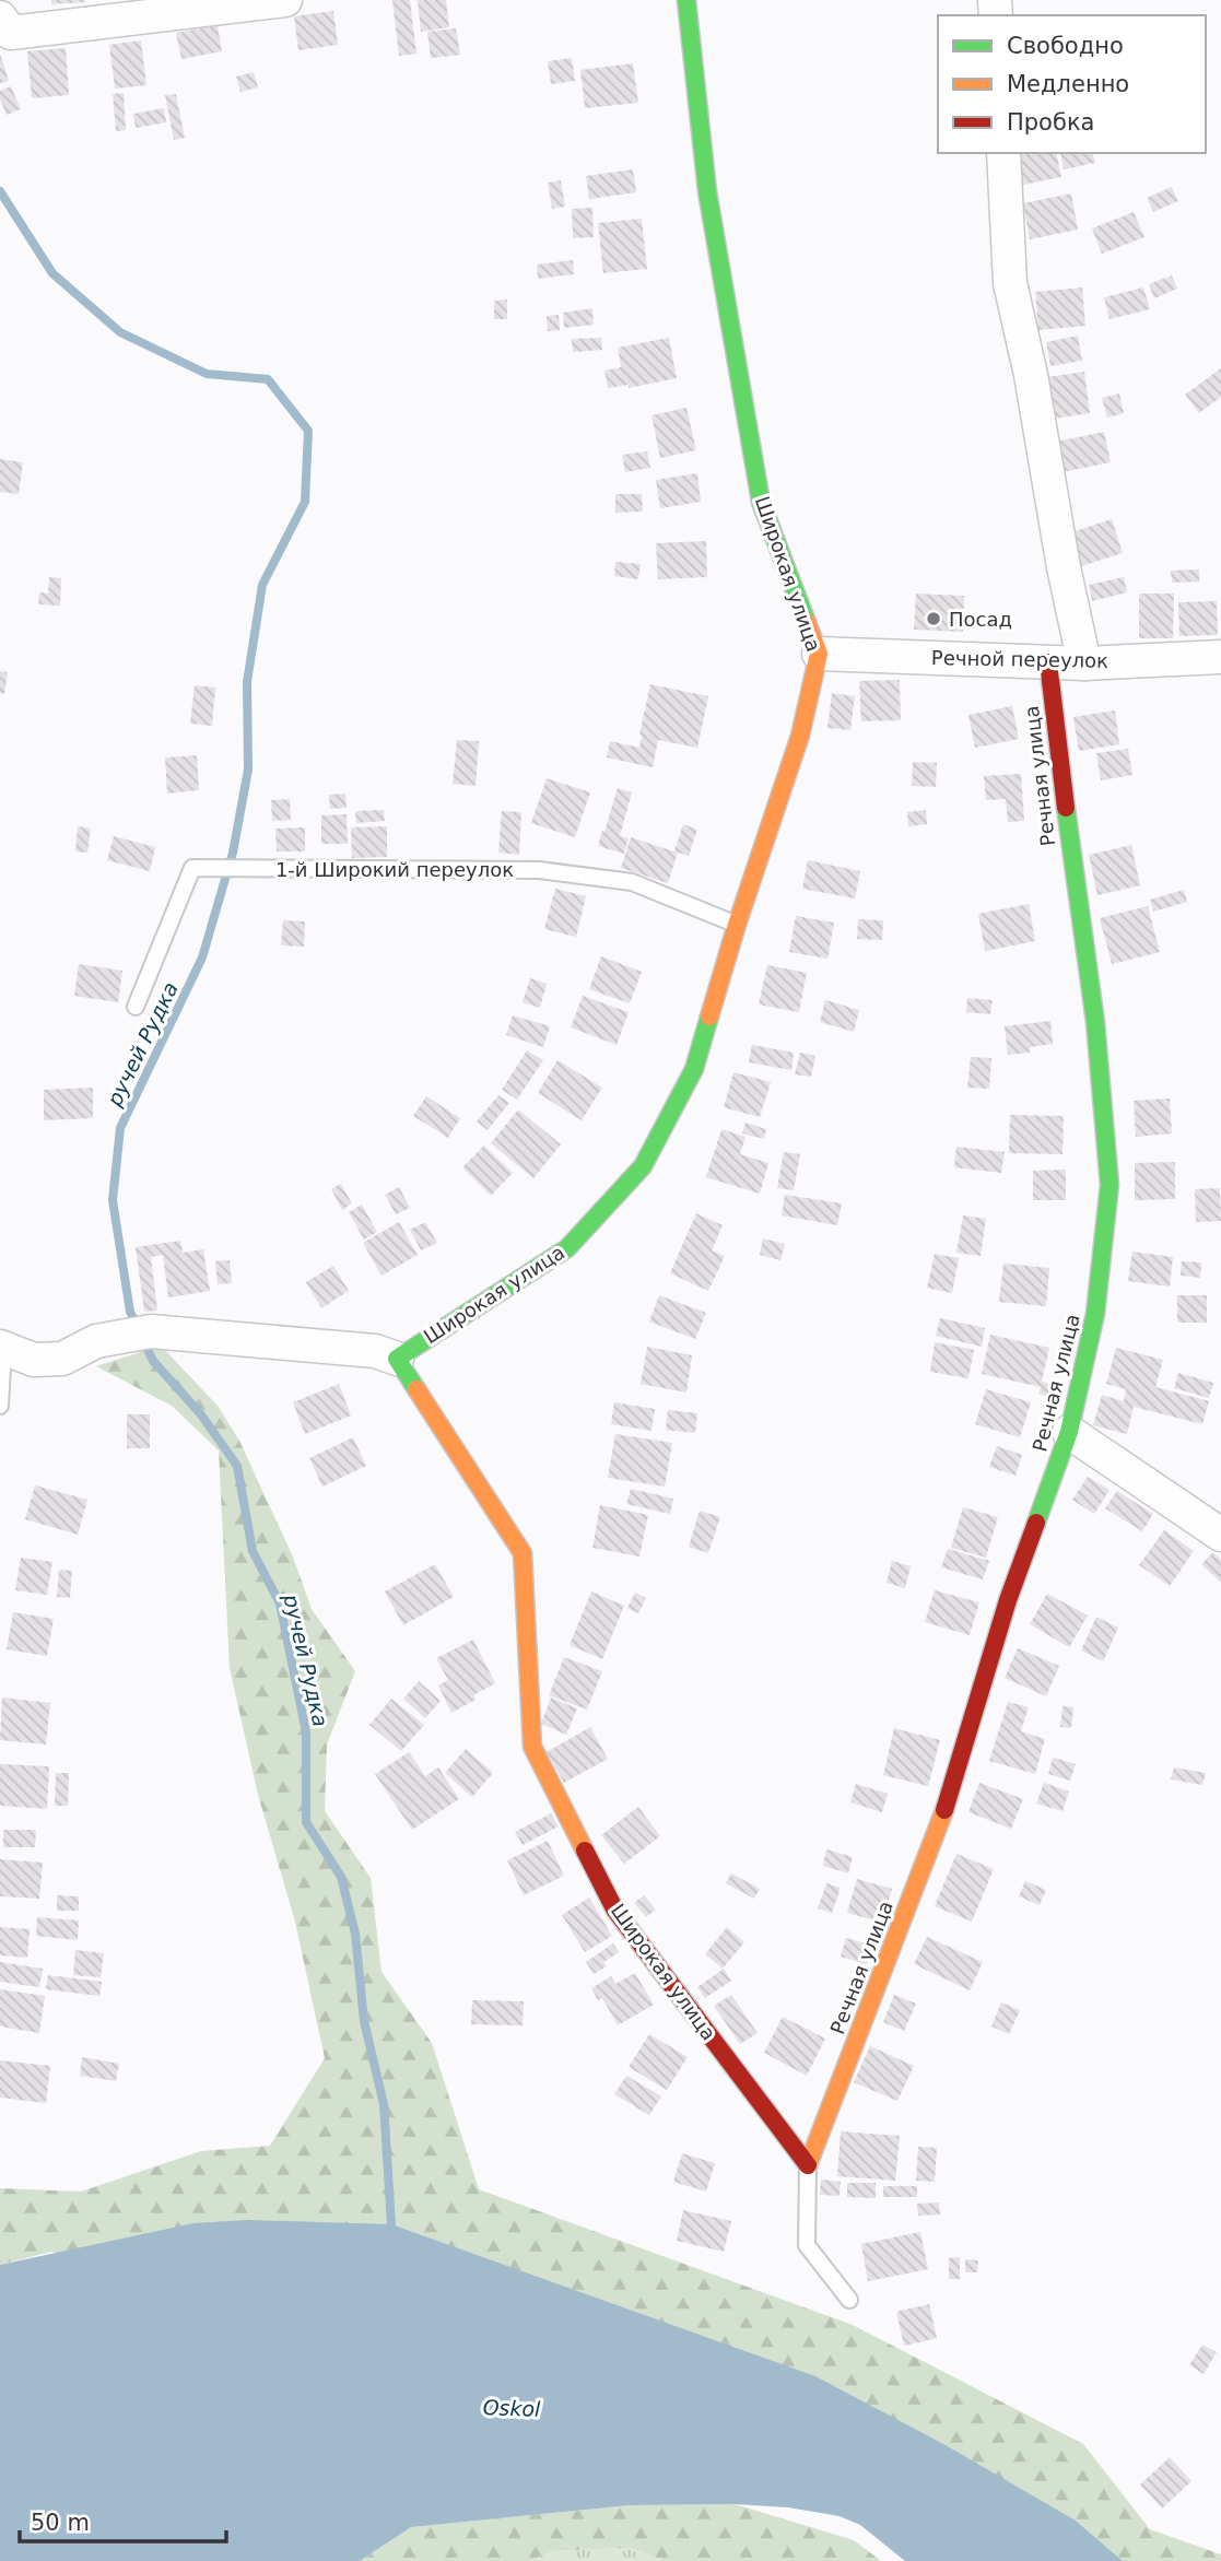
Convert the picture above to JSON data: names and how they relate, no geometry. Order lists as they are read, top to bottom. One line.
{"streets":{"street":["Широкая улица","Речной переулок","Речная улица"],"lane":["1-й Широкий переулок"]},"crossings":[["Широкая улица","Речной переулок"],["Широкая улица","Речная улица"],["Широкая улица","1-й Широкий переулок"],["Речной переулок","Речная улица"]],"water":["ручей Рудка","Oskol"],"places":["Посад"],"legend":["Свободно","Медленно","Пробка"],"scale_bar":"50 m"}
